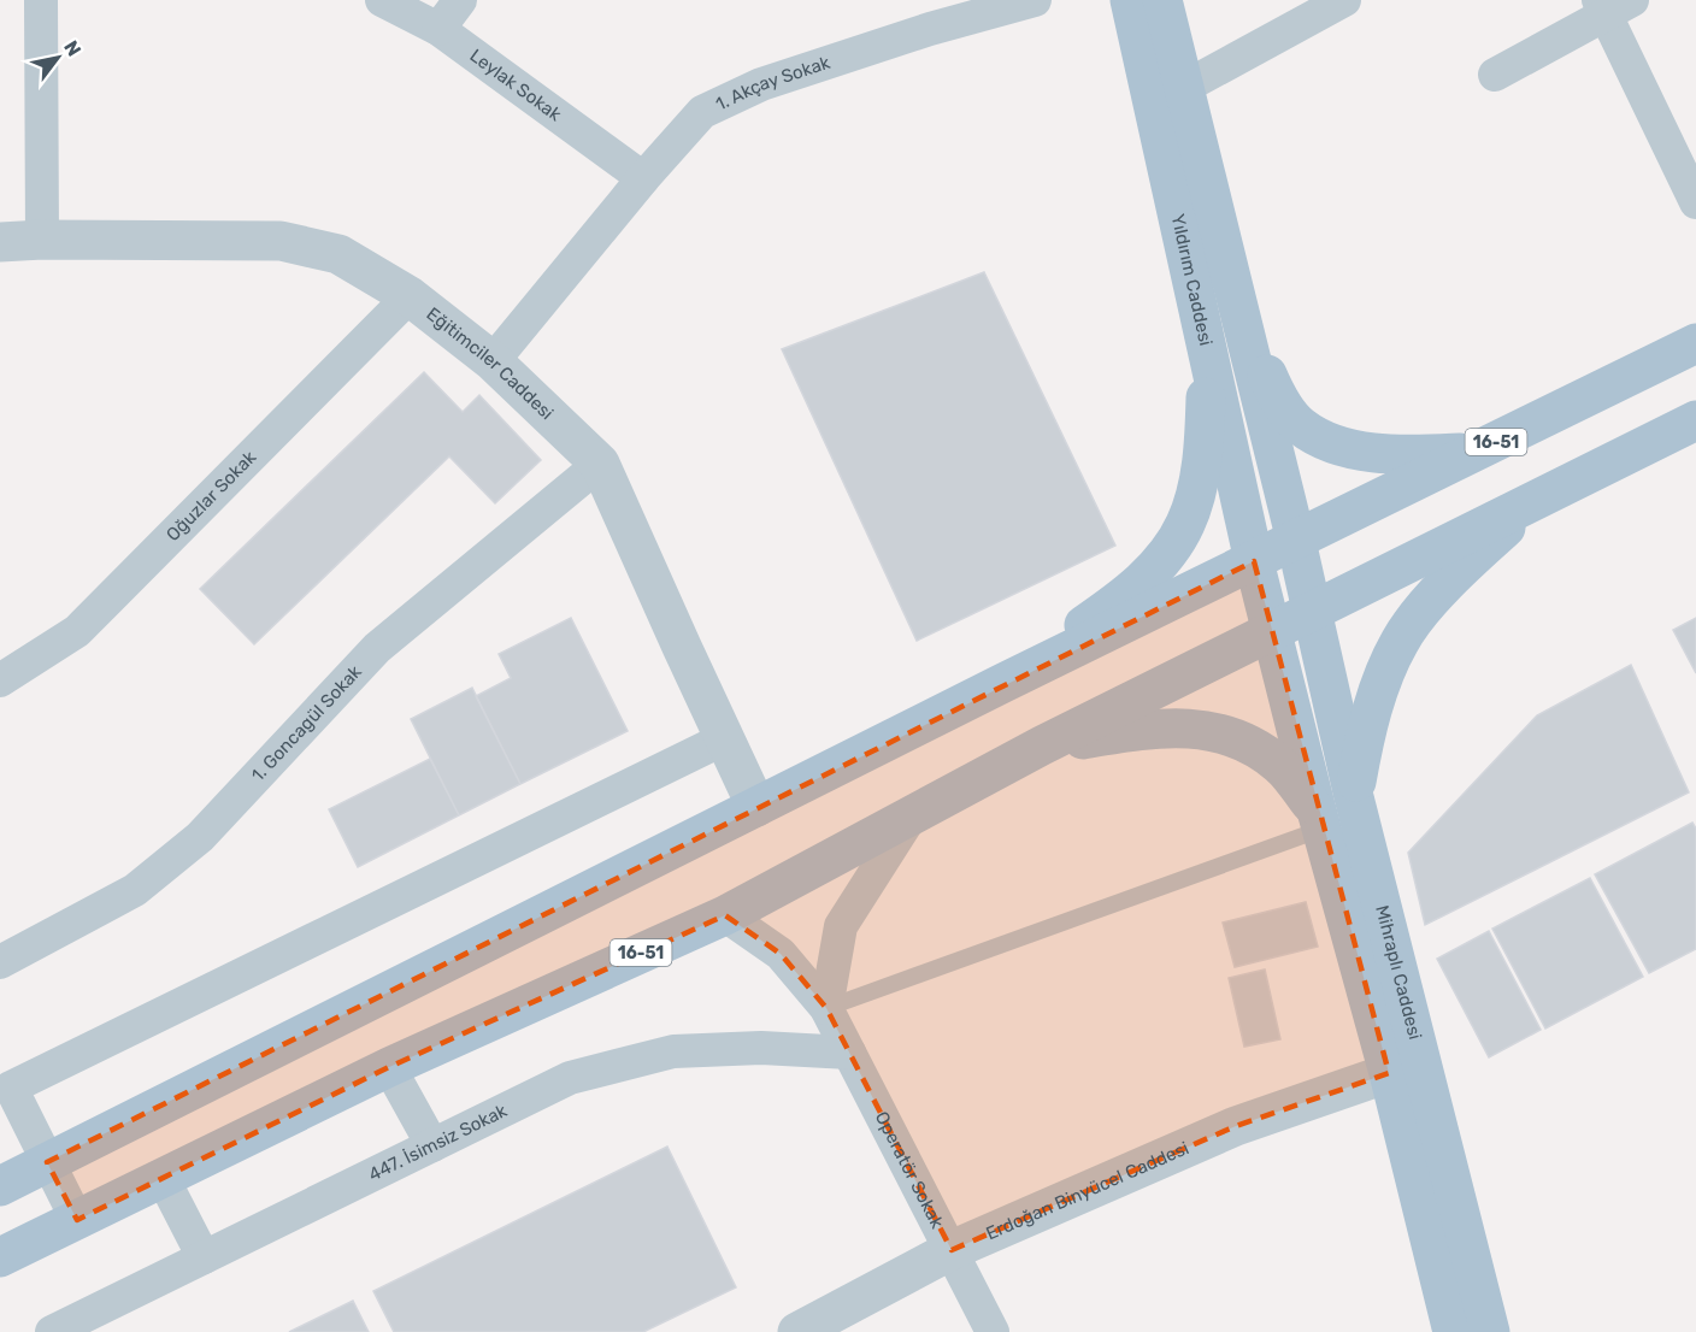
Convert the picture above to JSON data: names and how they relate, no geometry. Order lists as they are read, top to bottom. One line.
{"streets":{"main road":["Yıldırım Caddesi","16-51","Mihraplı Caddesi"],"street":["1. Akçay Sokak","Leylak Sokak","Eğitimciler Caddesi","Oğuzlar Sokak","1. Goncagül Sokak","447. İsimsiz Sokak","Operatör Sokak","Erdoğan Binyücel Caddesi"]},"crossings":[["1. Akçay Sokak","Leylak Sokak"],["1. Akçay Sokak","Eğitimciler Caddesi"],["Yıldırım Caddesi","16-51"],["Yıldırım Caddesi","Mihraplı Caddesi"],["Eğitimciler Caddesi","Oğuzlar Sokak"],["Eğitimciler Caddesi","1. Goncagül Sokak"],["16-51","Mihraplı Caddesi"],["16-51","Operatör Sokak"],["Mihraplı Caddesi","Erdoğan Binyücel Caddesi"],["447. İsimsiz Sokak","Operatör Sokak"],["Operatör Sokak","Erdoğan Binyücel Caddesi"]],"north":"top right"}
